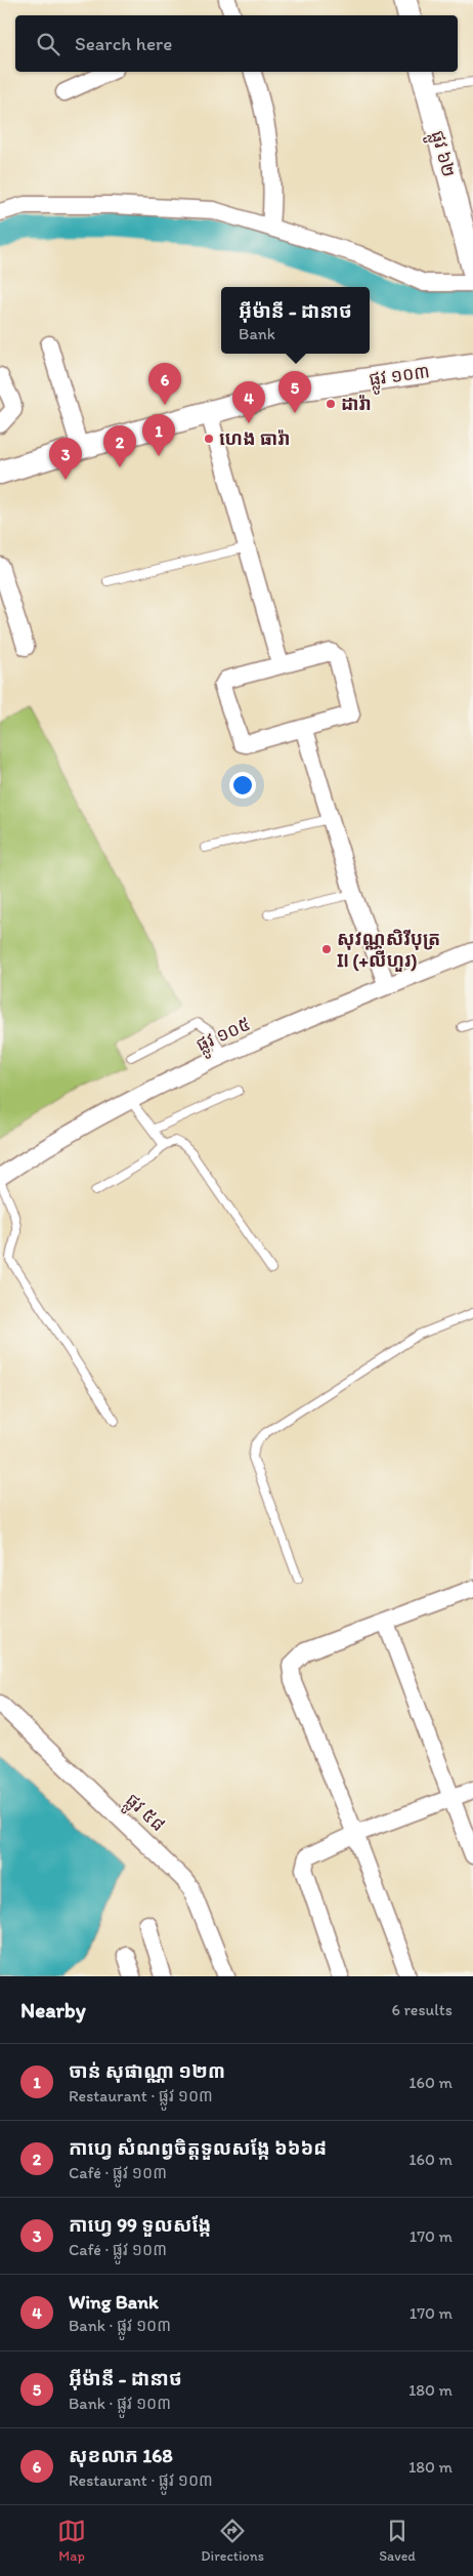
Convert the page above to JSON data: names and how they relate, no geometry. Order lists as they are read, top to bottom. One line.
{"streets":{"street":["ផ្លូវ ៦២","ផ្លូវ ១០៣","ផ្លូវ ១០៥","ផ្លូវ ៥៨"]},"places":["ដារ៉ា","ហេង ធារ៉ា","សុវណ្ណសិរីបុត្រ II (+លីហួរ)"],"page":{"search":"Search here","popup":["អ៊ីម៉ានី - ដានាថ","Bank"],"pins":["6","5","4","1","2","3"],"heading":["Nearby","6 results"],"list":[{"mark":"1","name":"ចាន់ សុផាណ្ណា ១២៣","note":"Restaurant · ផ្លូវ ១០៣","value":"160 m"},{"mark":"2","name":"កាហ្វេ សំណព្វចិត្តទួលសង្កែ ៦៦៦៨","note":"Café · ផ្លូវ ១០៣","value":"160 m"},{"mark":"3","name":"កាហ្វេ 99 ទួលសង្កែ","note":"Café · ផ្លូវ ១០៣","value":"170 m"},{"mark":"4","name":"Wing Bank","note":"Bank · ផ្លូវ ១០៣","value":"170 m"},{"mark":"5","name":"អ៊ីម៉ានី - ដានាថ","note":"Bank · ផ្លូវ ១០៣","value":"180 m"},{"mark":"6","name":"សុខលាភ 168","note":"Restaurant · ផ្លូវ ១០៣","value":"180 m"}],"nav":["Map","Directions","Saved"]}}
